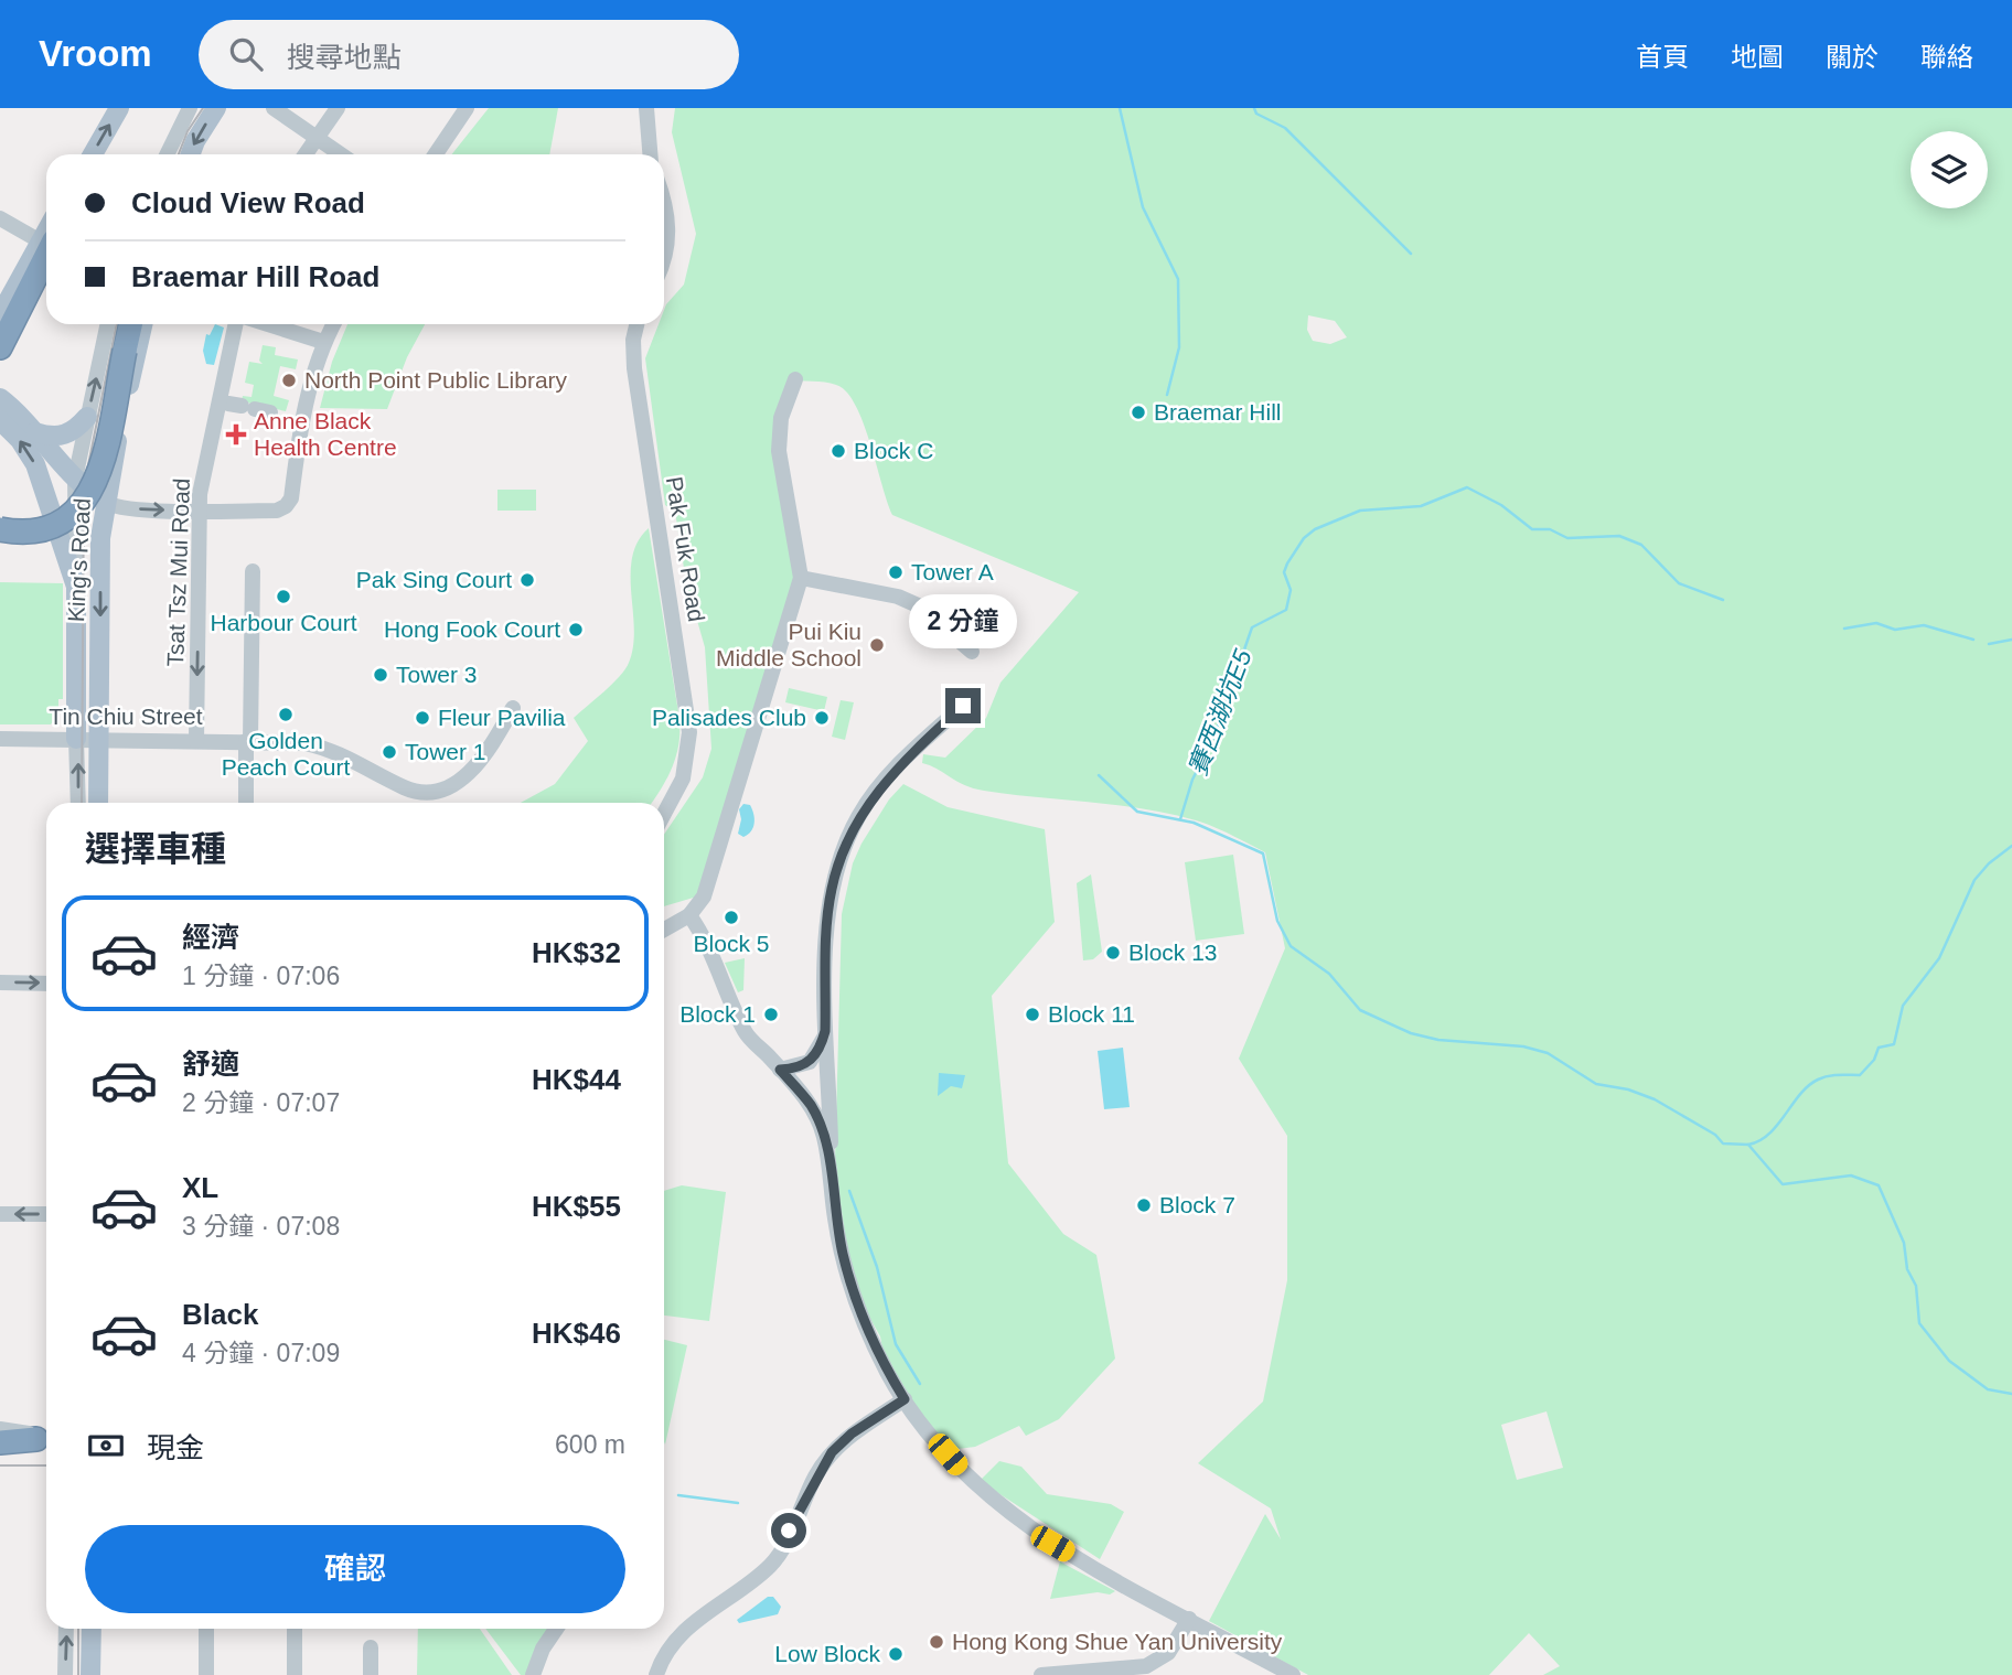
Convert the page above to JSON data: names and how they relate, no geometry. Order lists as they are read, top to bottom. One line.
{"streets":{"main road":["King's Road"],"street":["Pak Fuk Road","Tsat Tsz Mui Road","Tin Chiu Street"]},"crossings":[["King's Road","Tin Chiu Street"],["Tsat Tsz Mui Road","Tin Chiu Street"]],"water":["賽西湖坑E5"],"places":{"other":["North Point Public Library","Braemar Hill","Block C","Tower A","Pak Sing Court","Harbour Court","Hong Fook Court","Pui Kiu Middle School","Tower 3","Golden Peach Court","Fleur Pavilia","Palisades Club","Tower 1","Block 5","Block 13","Block 1","Block 11","Block 7","Hong Kong Shue Yan University","Low Block"],"health":["Anne Black Health Centre"]},"page":{"header":"Vroom","search":"搜尋地點","nav":["首頁","地圖","關於","聯絡"],"banner":["Cloud View Road","Braemar Hill Road"],"bubble":"2 分鐘","heading":"選擇車種","list":[{"name":"經濟","note":"1 分鐘 · 07:06","value":"HK$32"},{"name":"舒適","note":"2 分鐘 · 07:07","value":"HK$44"},{"name":"XL","note":"3 分鐘 · 07:08","value":"HK$55"},{"name":"Black","note":"4 分鐘 · 07:09","value":"HK$46"}],"pay":["現金","600 m"],"buttons":"確認"}}
